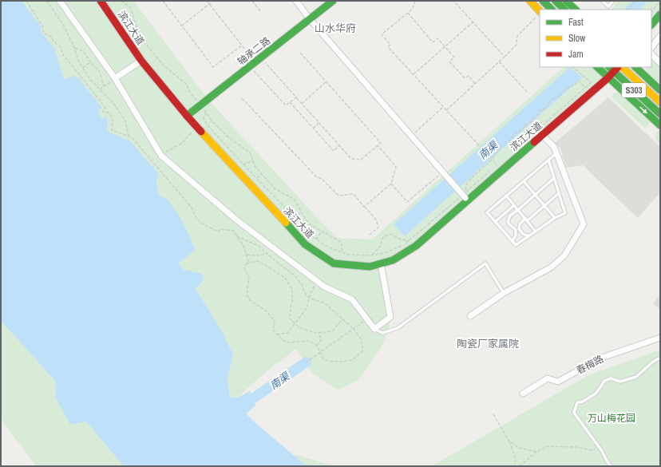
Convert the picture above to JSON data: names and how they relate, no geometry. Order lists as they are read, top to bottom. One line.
{"streets":{"street":["滨江大道","轴承二路","S303","春梅路"]},"crossings":[["滨江大道","轴承二路"],["滨江大道","S303"]],"districts":["山水华府","陶瓷厂家属院"],"water":["南渠"],"parks":["万山梅花园"],"legend":["Fast","Slow","Jam"]}
